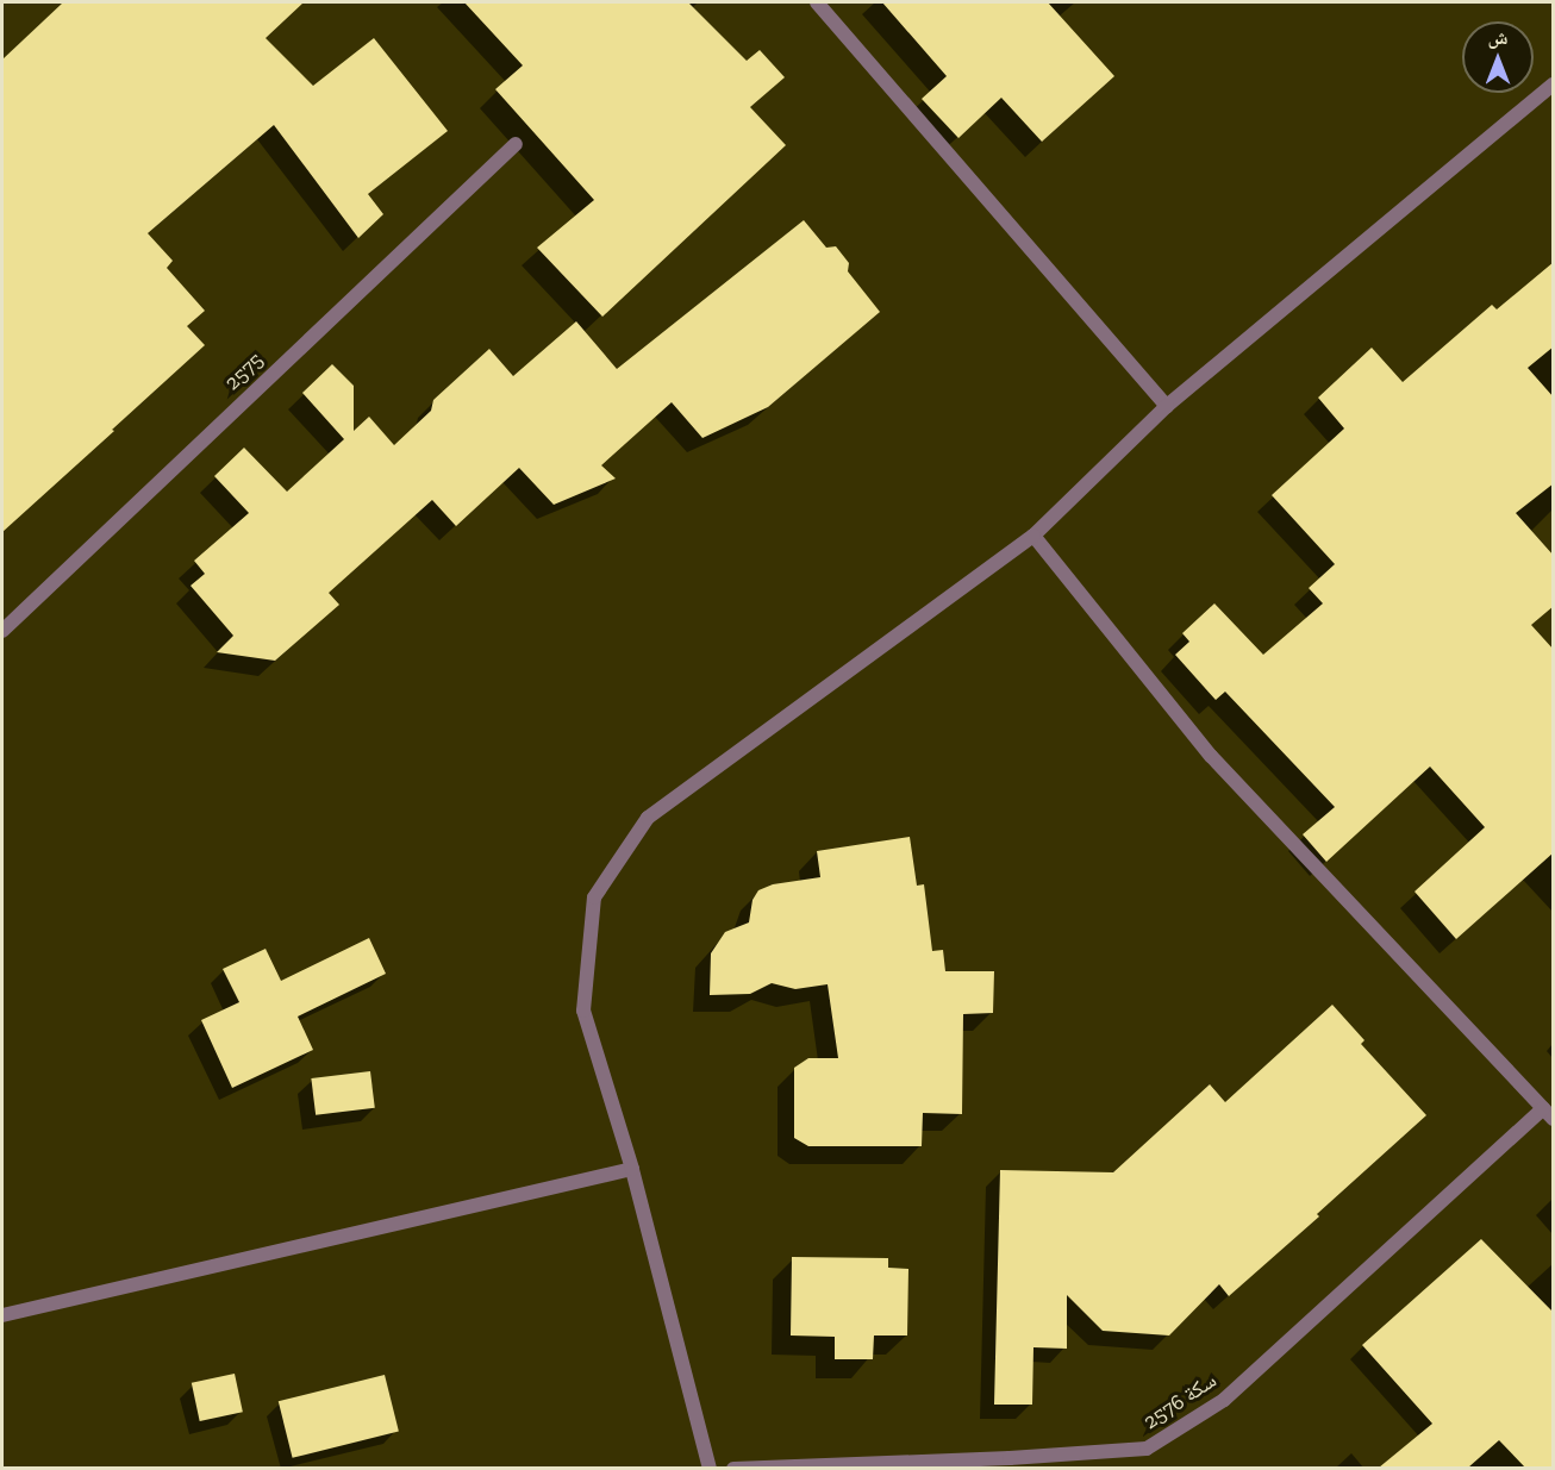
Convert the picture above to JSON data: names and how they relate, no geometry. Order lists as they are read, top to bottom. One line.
{"streets":{"street":["2575","سكة 2576"]},"north":"top"}
